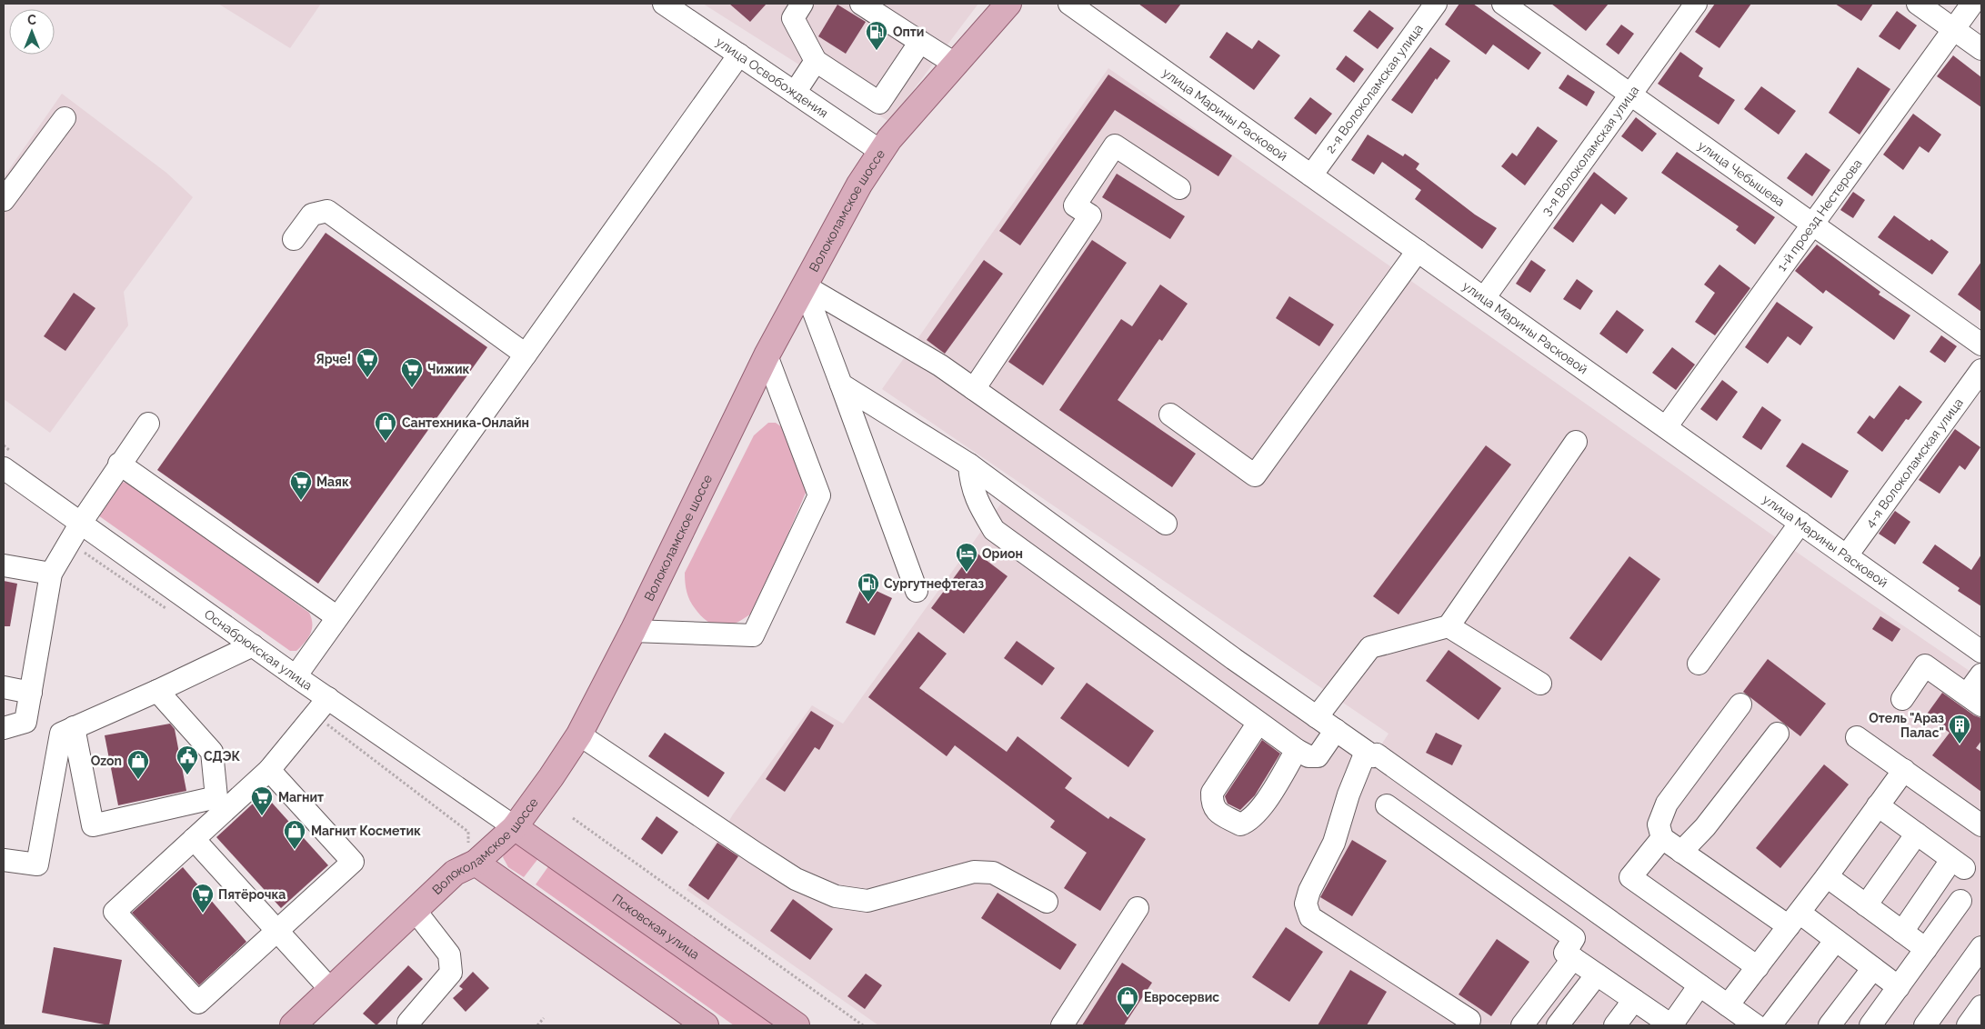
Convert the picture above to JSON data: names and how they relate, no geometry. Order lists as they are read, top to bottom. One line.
{"streets":{"main road":["Волоколамское шоссе","Псковская улица"],"street":["улица Освобождения","2-я Волоколамская улица","улица Марины Расковой","3-я Волоколамская улица","улица Чебышева","1-й проезд Нестерова","4-я Волоколамская улица","Оснабрюкская улица"]},"crossings":[["улица Освобождения","Волоколамское шоссе"],["2-я Волоколамская улица","улица Марины Расковой"],["улица Марины Расковой","3-я Волоколамская улица"],["улица Марины Расковой","1-й проезд Нестерова"],["улица Марины Расковой","4-я Волоколамская улица"],["3-я Волоколамская улица","улица Чебышева"],["улица Чебышева","1-й проезд Нестерова"],["Волоколамское шоссе","Оснабрюкская улица"],["Волоколамское шоссе","Псковская улица"],["Оснабрюкская улица","Псковская улица"]],"places":{"fuel station":["Опти","Сургутнефтегаз"],"supermarket":["Ярче!","Чижик","Маяк","Магнит","Пятёрочка"],"shop":["Сантехника-Онлайн","Ozon","Магнит Косметик","Евросервис"],"hotel":["Орион"],"building":["Отель \"Араз Палас\""],"public building":["СДЭК"]},"north":"top"}
